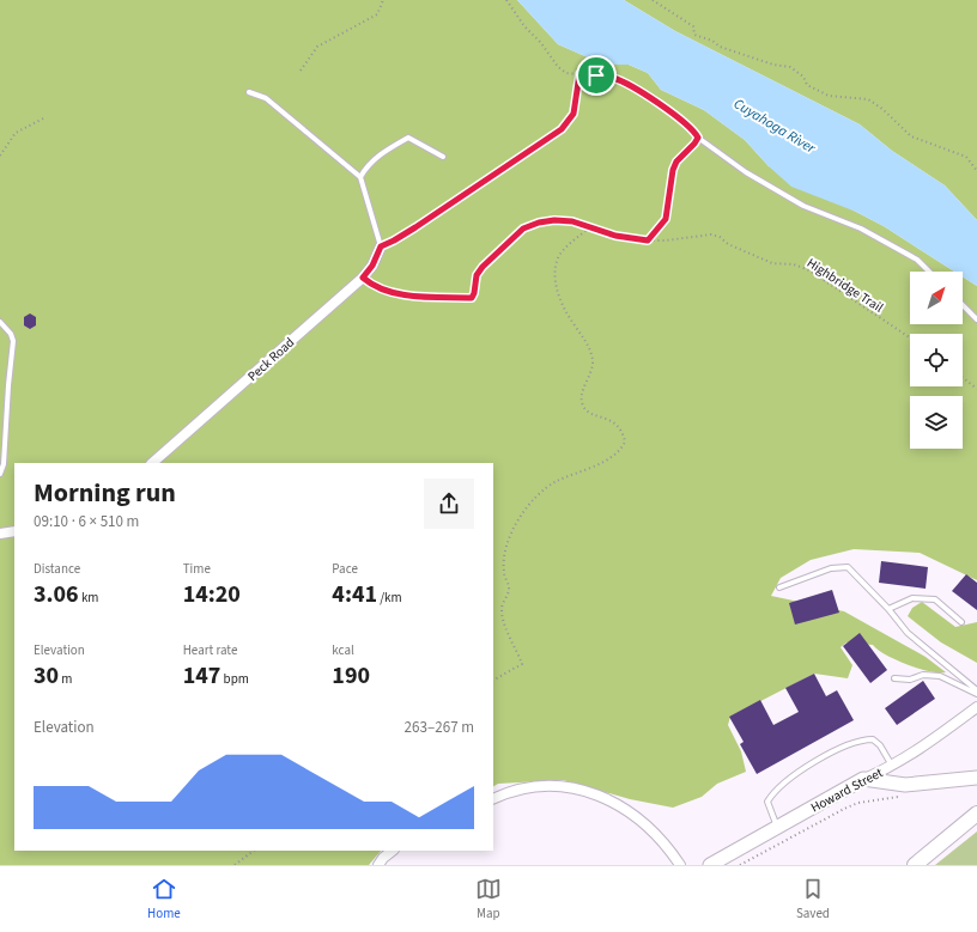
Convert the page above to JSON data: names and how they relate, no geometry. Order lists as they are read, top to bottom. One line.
{"streets":{"main road":["Howard Street"],"street":["Peck Road"],"path":["Highbridge Trail"]},"water":["Cuyahoga River"],"north":"top right","page":{"heading":["Morning run","09:10 · 6 × 510 m"],"stats":[["Distance","3.06 km"],["Time","14:20"],["Pace","4:41 /km"],["Elevation","30 m"],["Heart rate","147 bpm"],["kcal","190"]],"chart":["Elevation","263–267 m"],"tabs":["Home","Map","Saved"]}}
